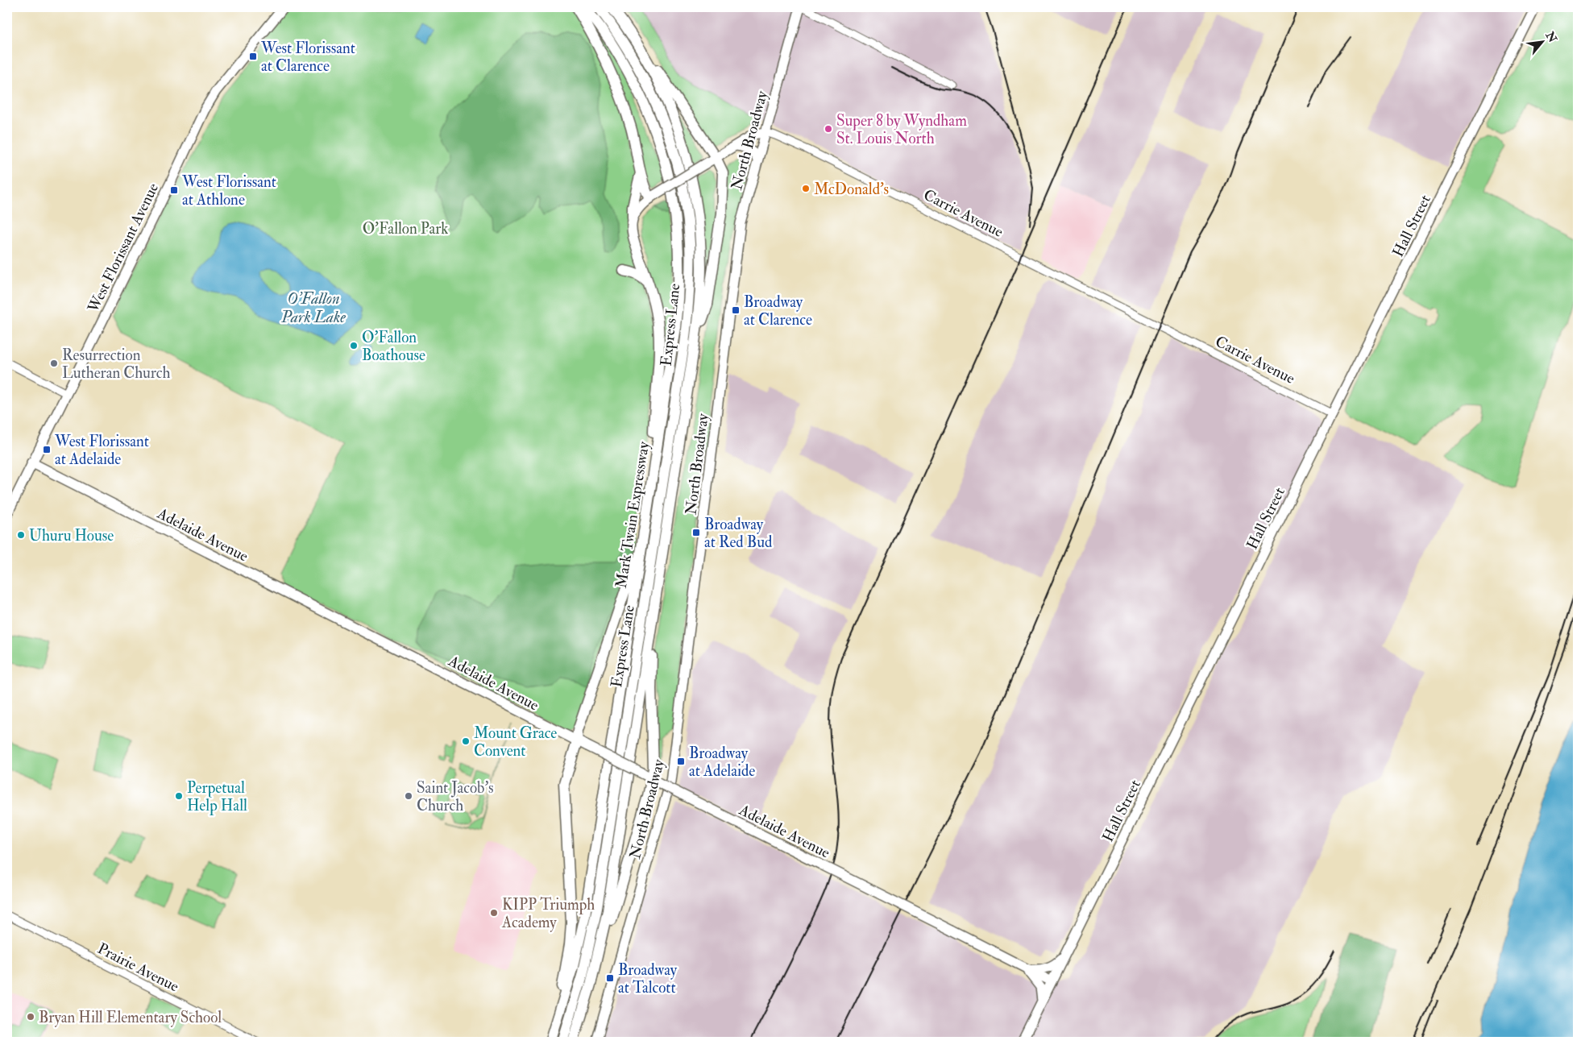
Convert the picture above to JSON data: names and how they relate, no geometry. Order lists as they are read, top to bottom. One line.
{"streets":{"highway":["Express Lane","Mark Twain Expressway"],"main road":["North Broadway","Hall Street","West Florissant Avenue","Adelaide Avenue"],"street":["Carrie Avenue","Prairie Avenue"]},"crossings":[["North Broadway","Carrie Avenue"],["Carrie Avenue","Hall Street"],["Hall Street","Adelaide Avenue"],["West Florissant Avenue","Adelaide Avenue"]],"water":["O'Fallon Park Lake"],"parks":["O'Fallon Park"],"places":{"transit":["West Florissant at Clarence","West Florissant at Athlone","Broadway at Clarence","West Florissant at Adelaide","Broadway at Red Bud","Broadway at Adelaide","Broadway at Talcott"],"other":["Super 8 by Wyndham St. Louis North","McDonald's","O'Fallon Boathouse","Resurrection Lutheran Church","Uhuru House","Mount Grace Convent","Perpetual Help Hall","Saint Jacob's Church","KIPP Triumph Academy","Bryan Hill Elementary School"]},"north":"top right"}
